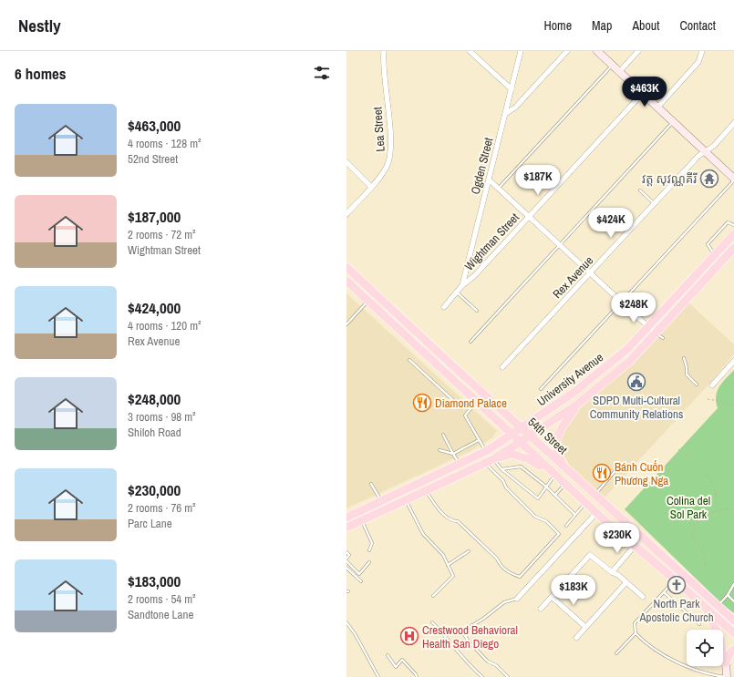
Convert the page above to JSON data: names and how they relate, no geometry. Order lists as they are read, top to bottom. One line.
{"streets":{"main road":["University Avenue","54th Street"],"street":["Lea Street","Ogden Street","Wightman Street","Rex Avenue"]},"crossings":[["Ogden Street","Wightman Street"],["University Avenue","54th Street"]],"parks":["Colina del Sol Park"],"places":{"temple":["វត្ត សុវណ្ណគីរី"],"public building":["SDPD Multi-Cultural Community Relations"],"restaurant":["Diamond Palace","Bánh Cuốn Phương Nga"],"church":["North Park Apostolic Church"],"hospital":["Crestwood Behavioral Health San Diego"]},"page":{"header":"Nestly","nav":["Home","Map","About","Contact"],"heading":"6 homes","price":["$463K","$187K","$424K","$248K","$230K","$183K"],"list":[{"name":"$463,000","note":"4 rooms · 128 m² · 52nd Street"},{"name":"$187,000","note":"2 rooms · 72 m² · Wightman Street"},{"name":"$424,000","note":"4 rooms · 120 m² · Rex Avenue"},{"name":"$248,000","note":"3 rooms · 98 m² · Shiloh Road"},{"name":"$230,000","note":"2 rooms · 76 m² · Parc Lane"},{"name":"$183,000","note":"2 rooms · 54 m² · Sandtone Lane"}]}}
